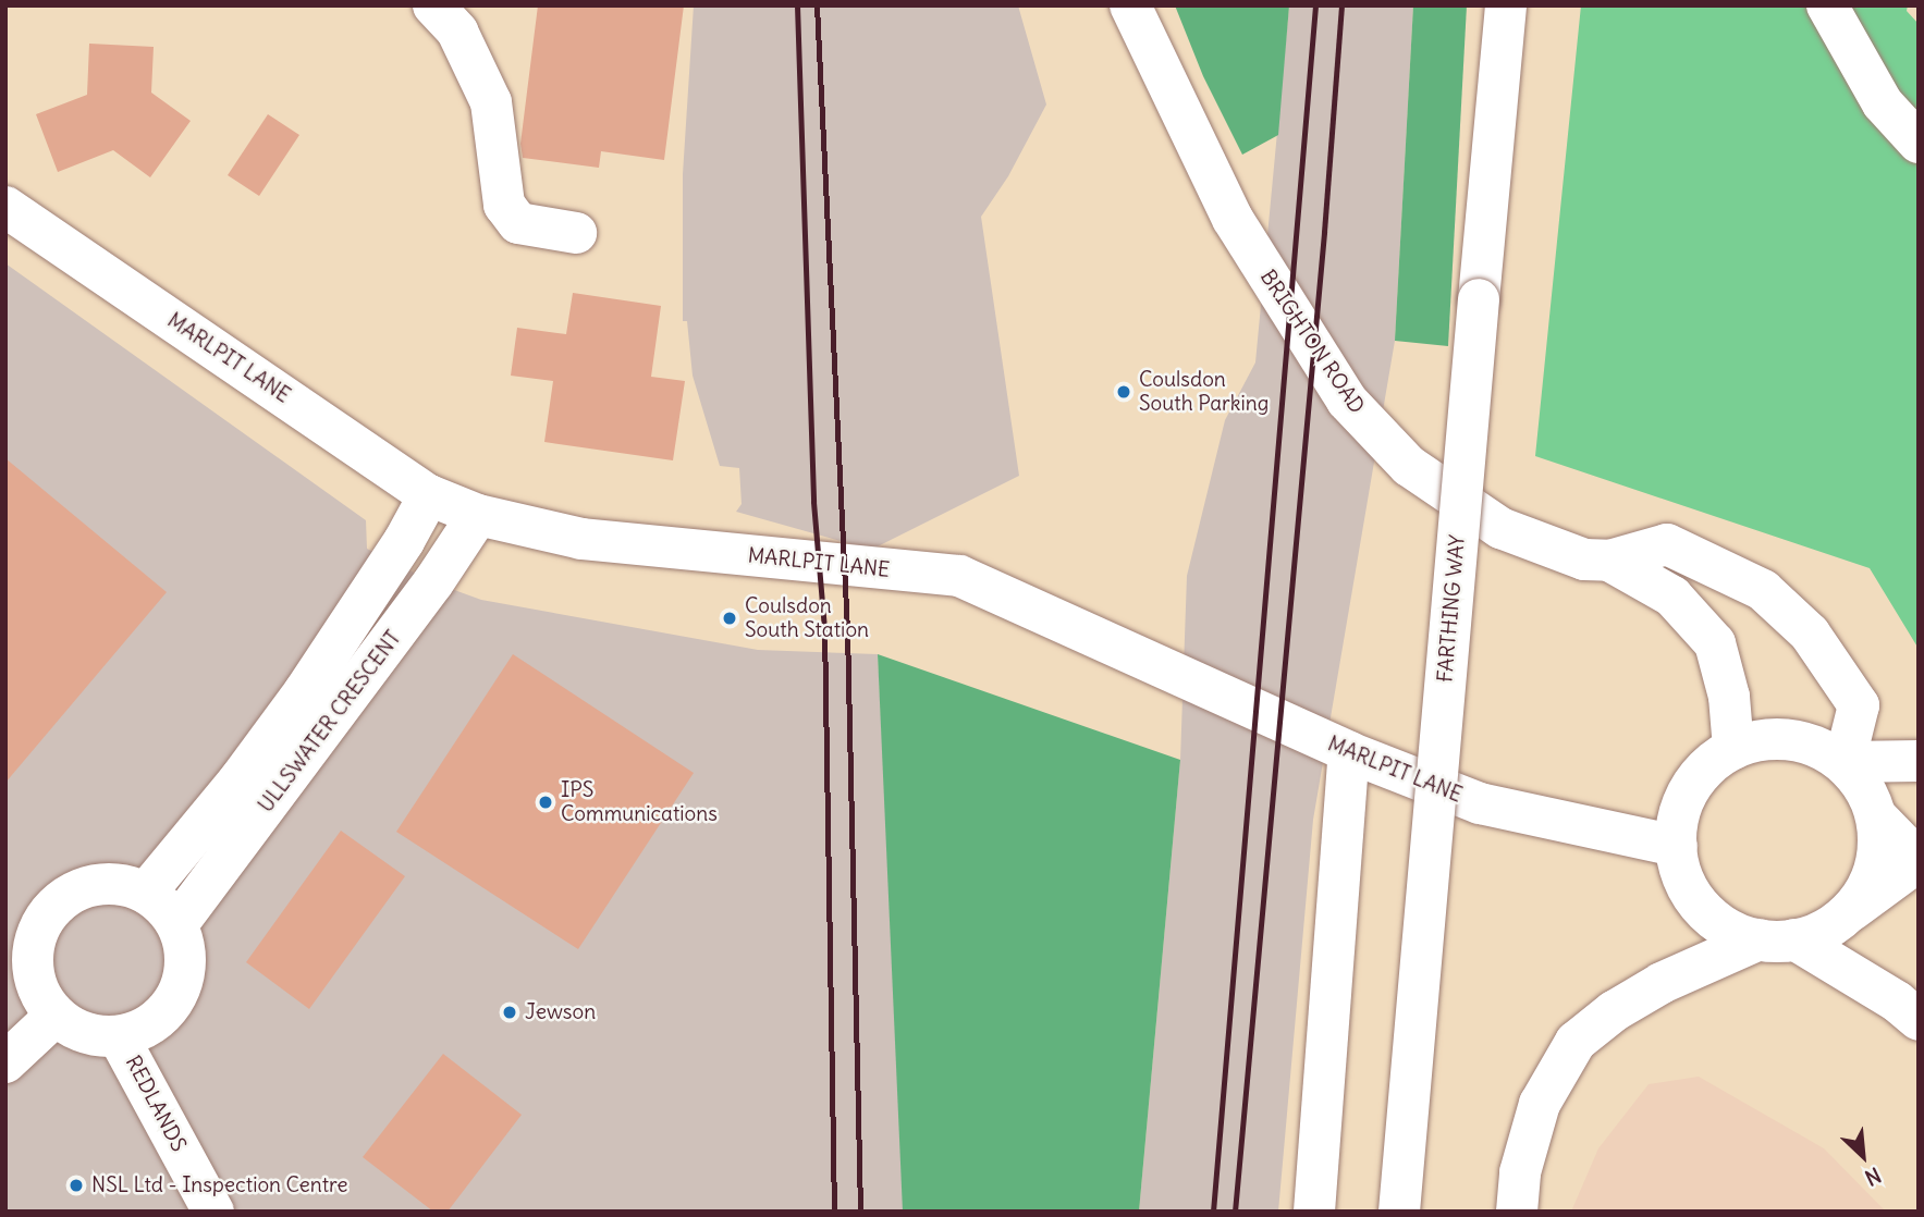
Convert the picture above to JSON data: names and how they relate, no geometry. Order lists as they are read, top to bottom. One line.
{"streets":{"main road":["BRIGHTON ROAD","MARLPIT LANE","FARTHING WAY","ULLSWATER CRESCENT","REDLANDS"]},"crossings":[["BRIGHTON ROAD","MARLPIT LANE"],["MARLPIT LANE","ULLSWATER CRESCENT"],["ULLSWATER CRESCENT","REDLANDS"]],"places":["Coulsdon South Parking","Coulsdon South Station","IPS Communications","Jewson","NSL Ltd - Inspection Centre"],"north":"bottom right"}
